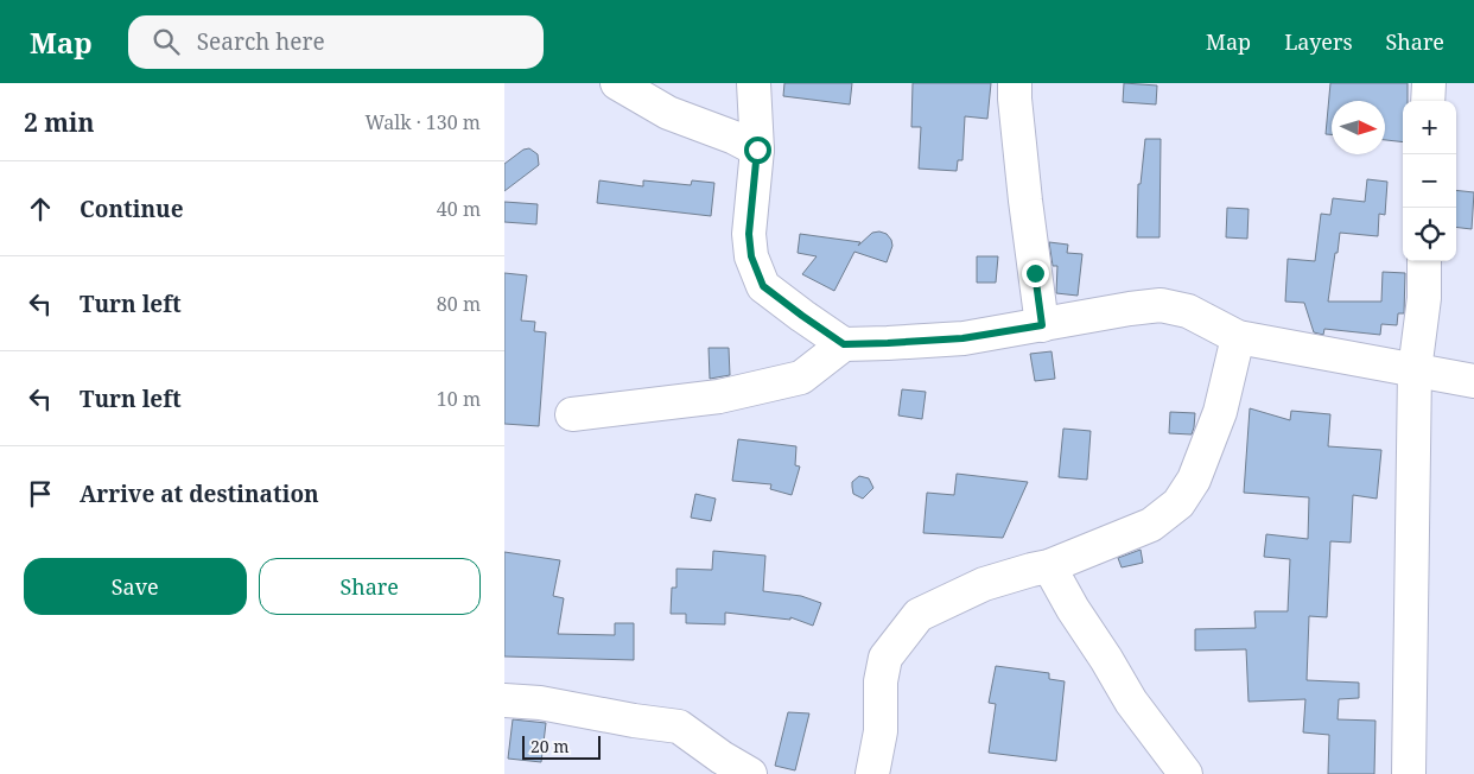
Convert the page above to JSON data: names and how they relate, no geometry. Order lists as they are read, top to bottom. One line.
{"scale_bar":"20 m","north":"right","page":{"header":"Map","search":"Search here","nav":["Map","Layers","Share"],"heading":["2 min","Walk · 130 m"],"map_buttons":["+","−"],"list":[["Continue","40 m"],["Turn left","80 m"],["Turn left","10 m"],"Arrive at destination"],"buttons":["Save","Share"],"scale":"20 m"}}
